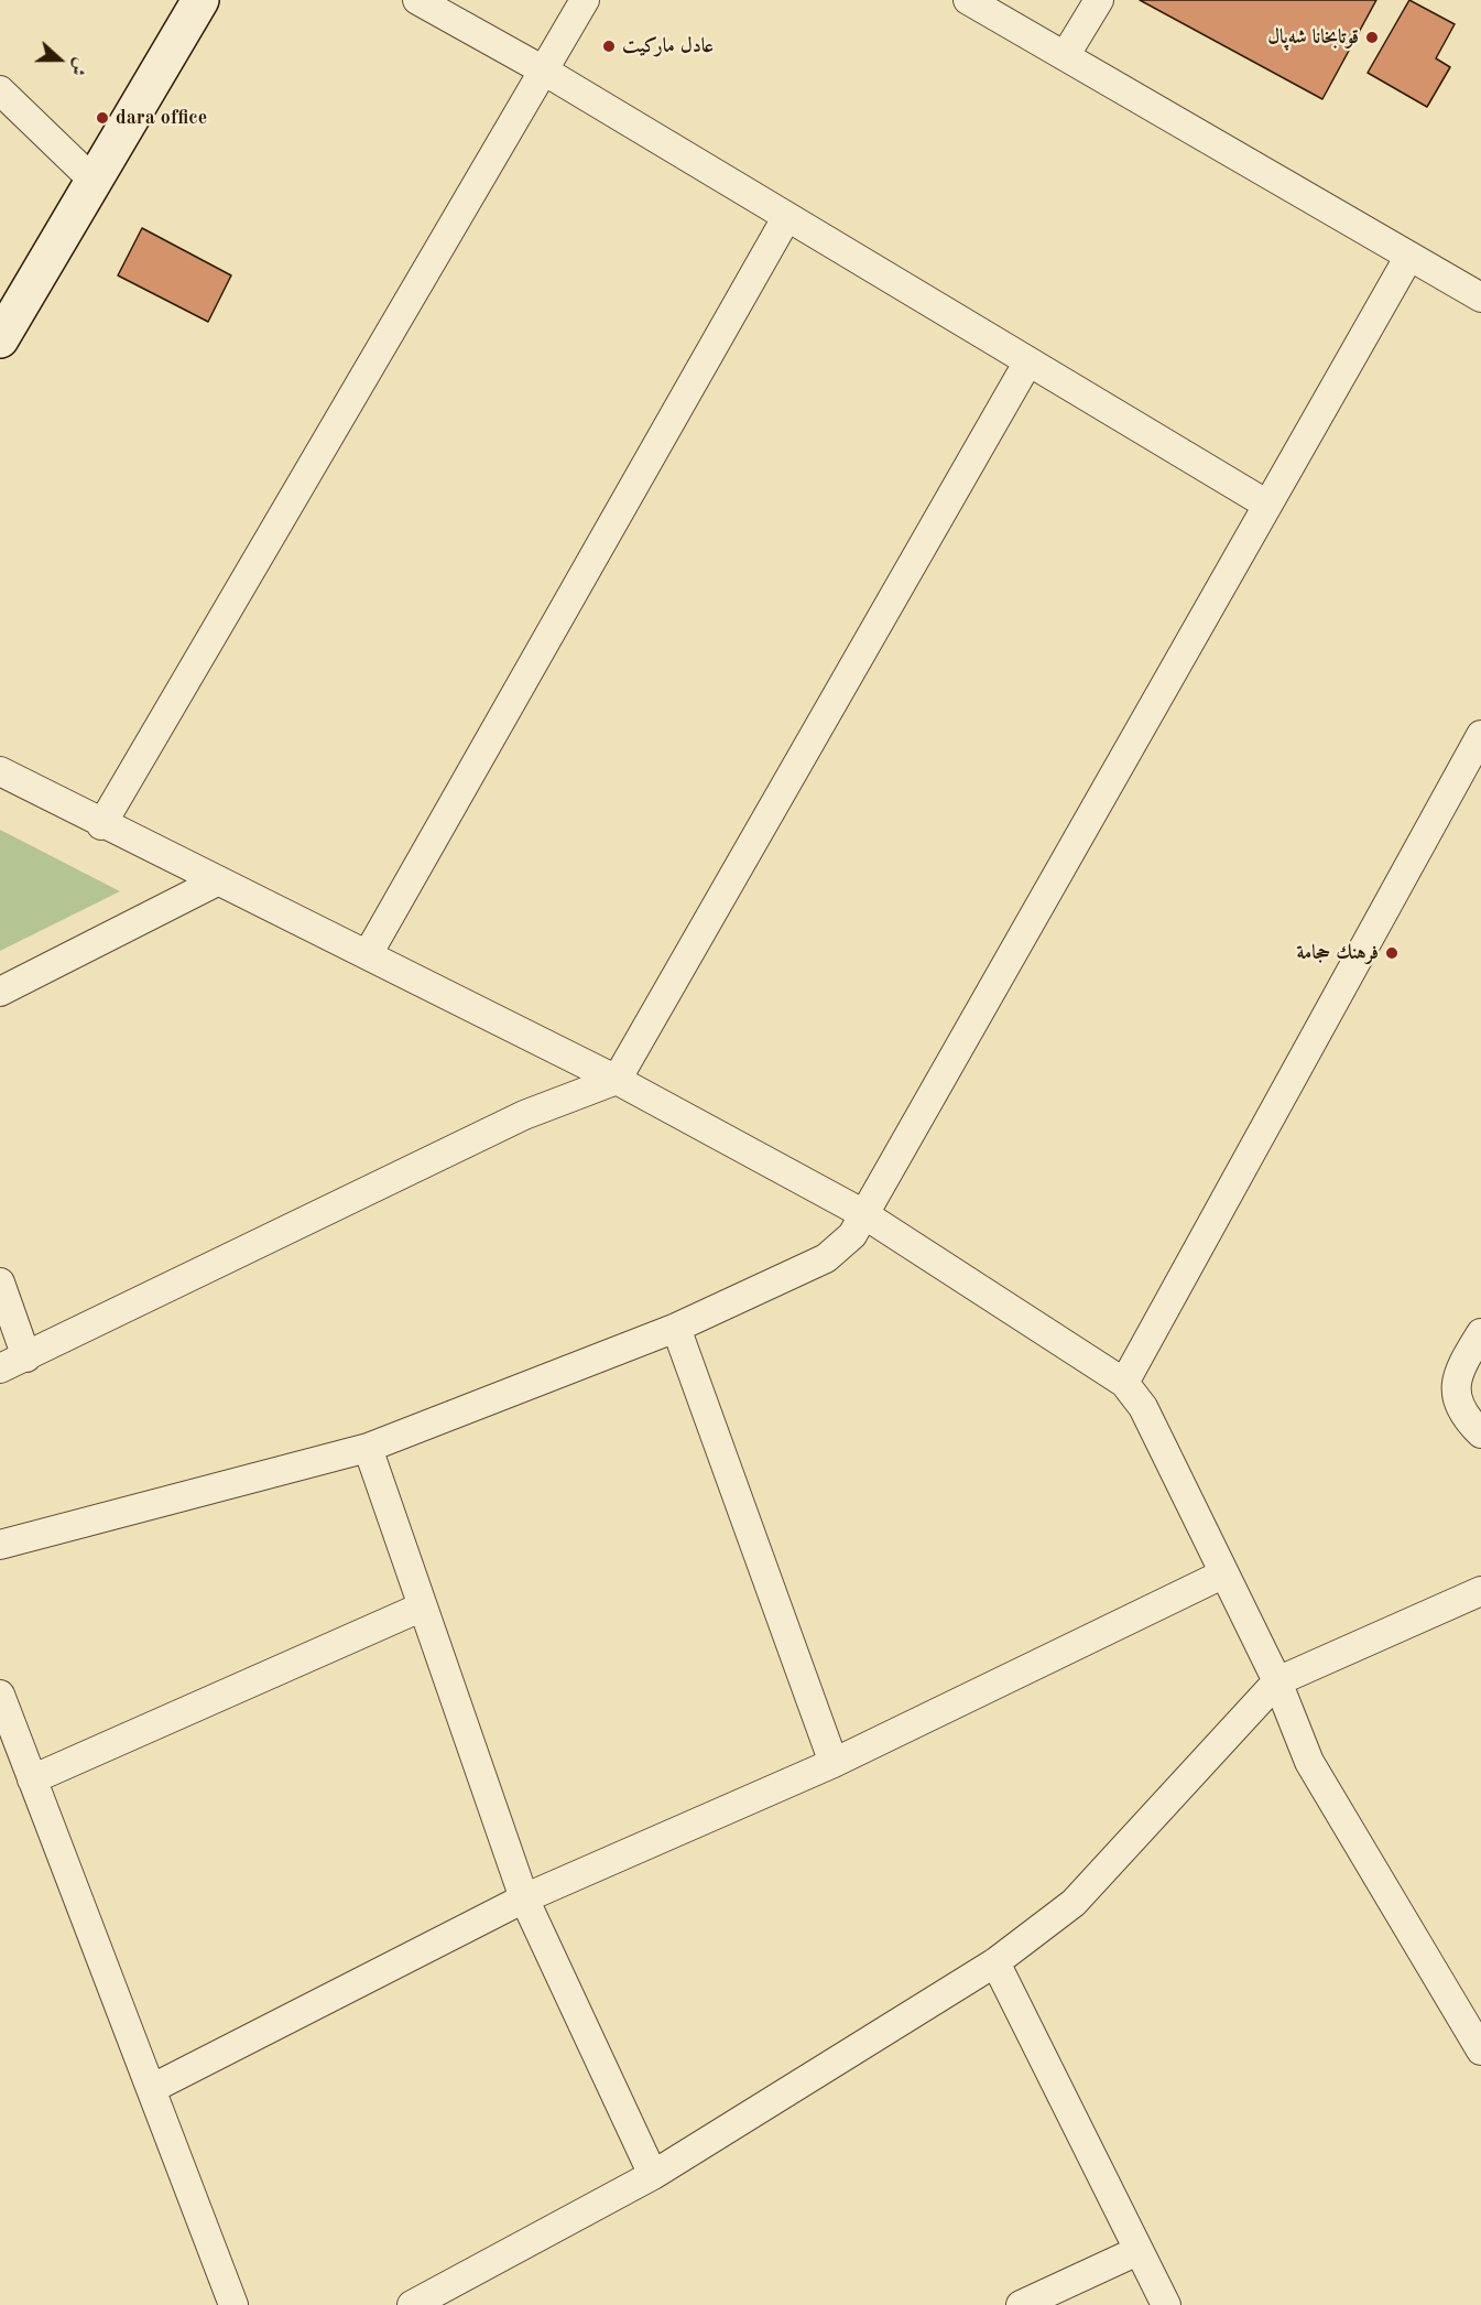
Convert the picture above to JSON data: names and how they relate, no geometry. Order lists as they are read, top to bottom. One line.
{"places":["قوتابخانا شەپال","عادل ماركيت","dara office","فرهنك حجامة"],"north":"right"}
